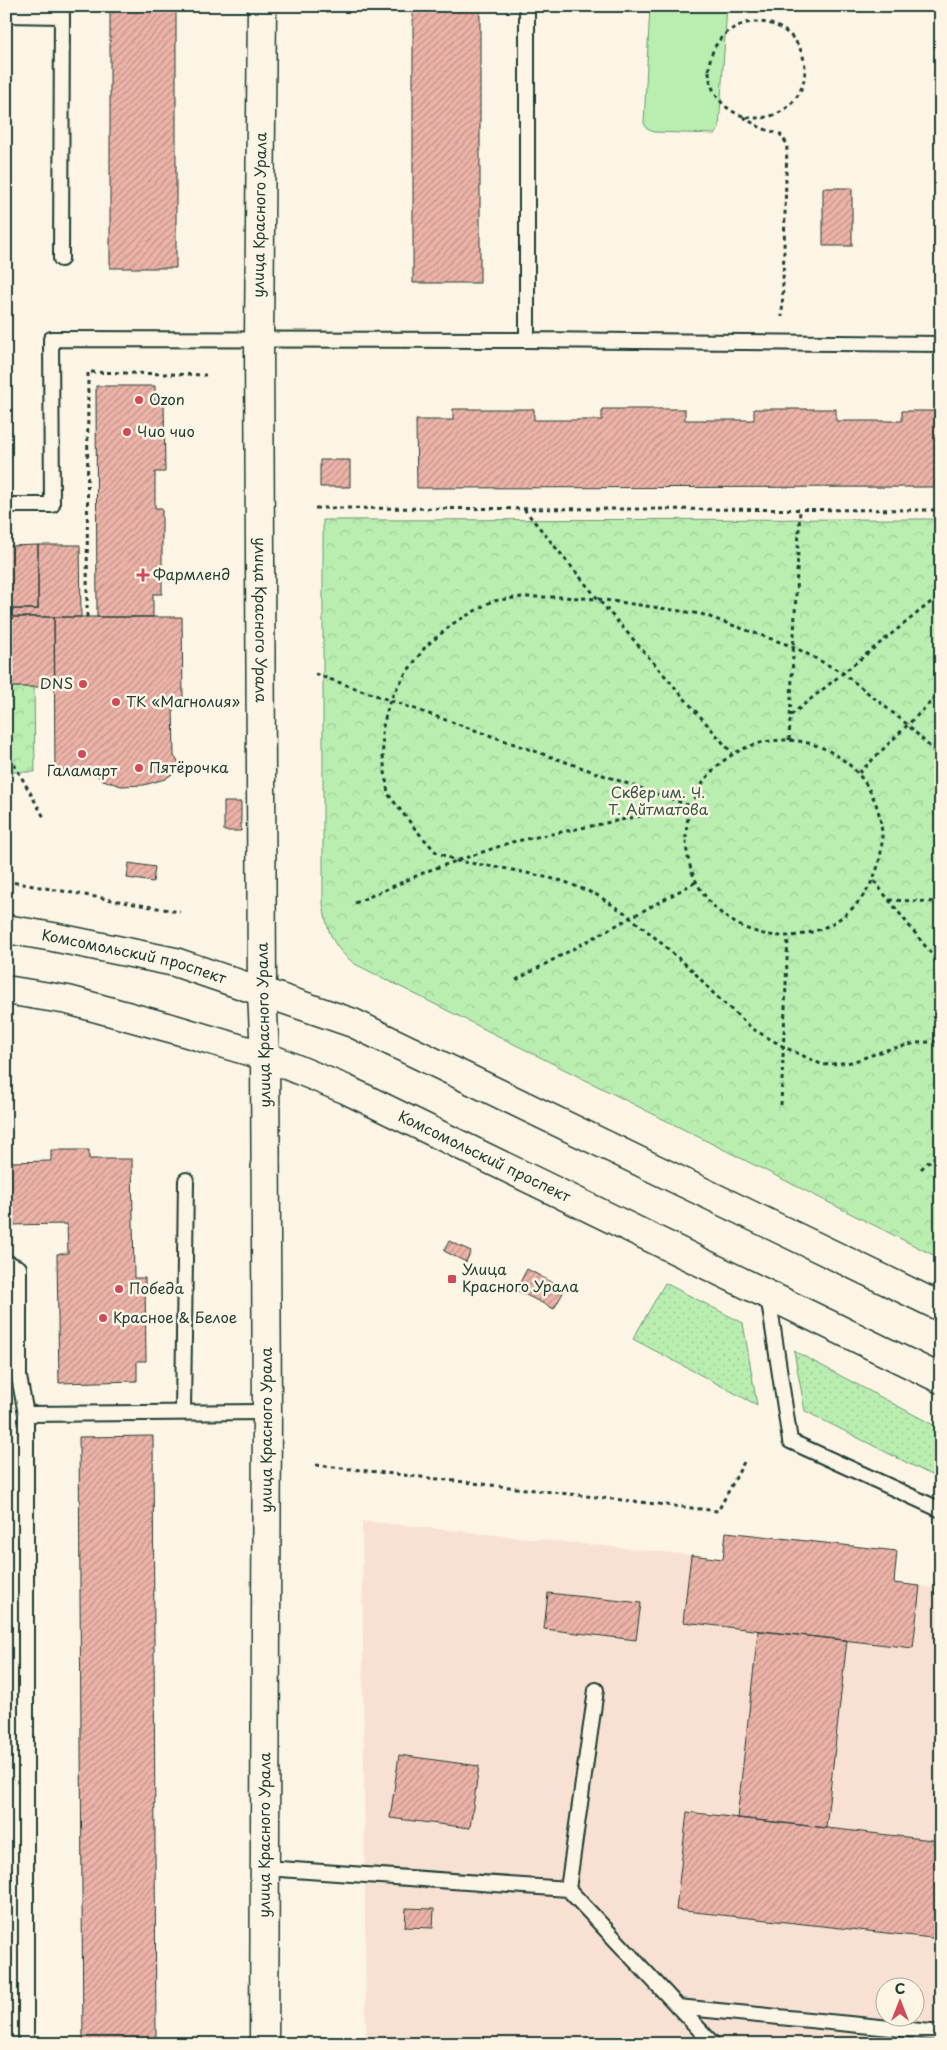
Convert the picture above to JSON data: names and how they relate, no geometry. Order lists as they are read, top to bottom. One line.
{"streets":{"street":["улица Красного Урала","Комсомольский проспект"]},"crossings":[["улица Красного Урала","Комсомольский проспект"]],"parks":["Сквер им. Ч. Т. Айтматова"],"places":{"other":["Ozon","Чио чио","DNS","ТК «Магнолия»","Галамарт","Пятёрочка","Победа","Красное & Белое"],"health":["Фармленд"],"transit":["Улица Красного Урала"]},"north":"top"}
